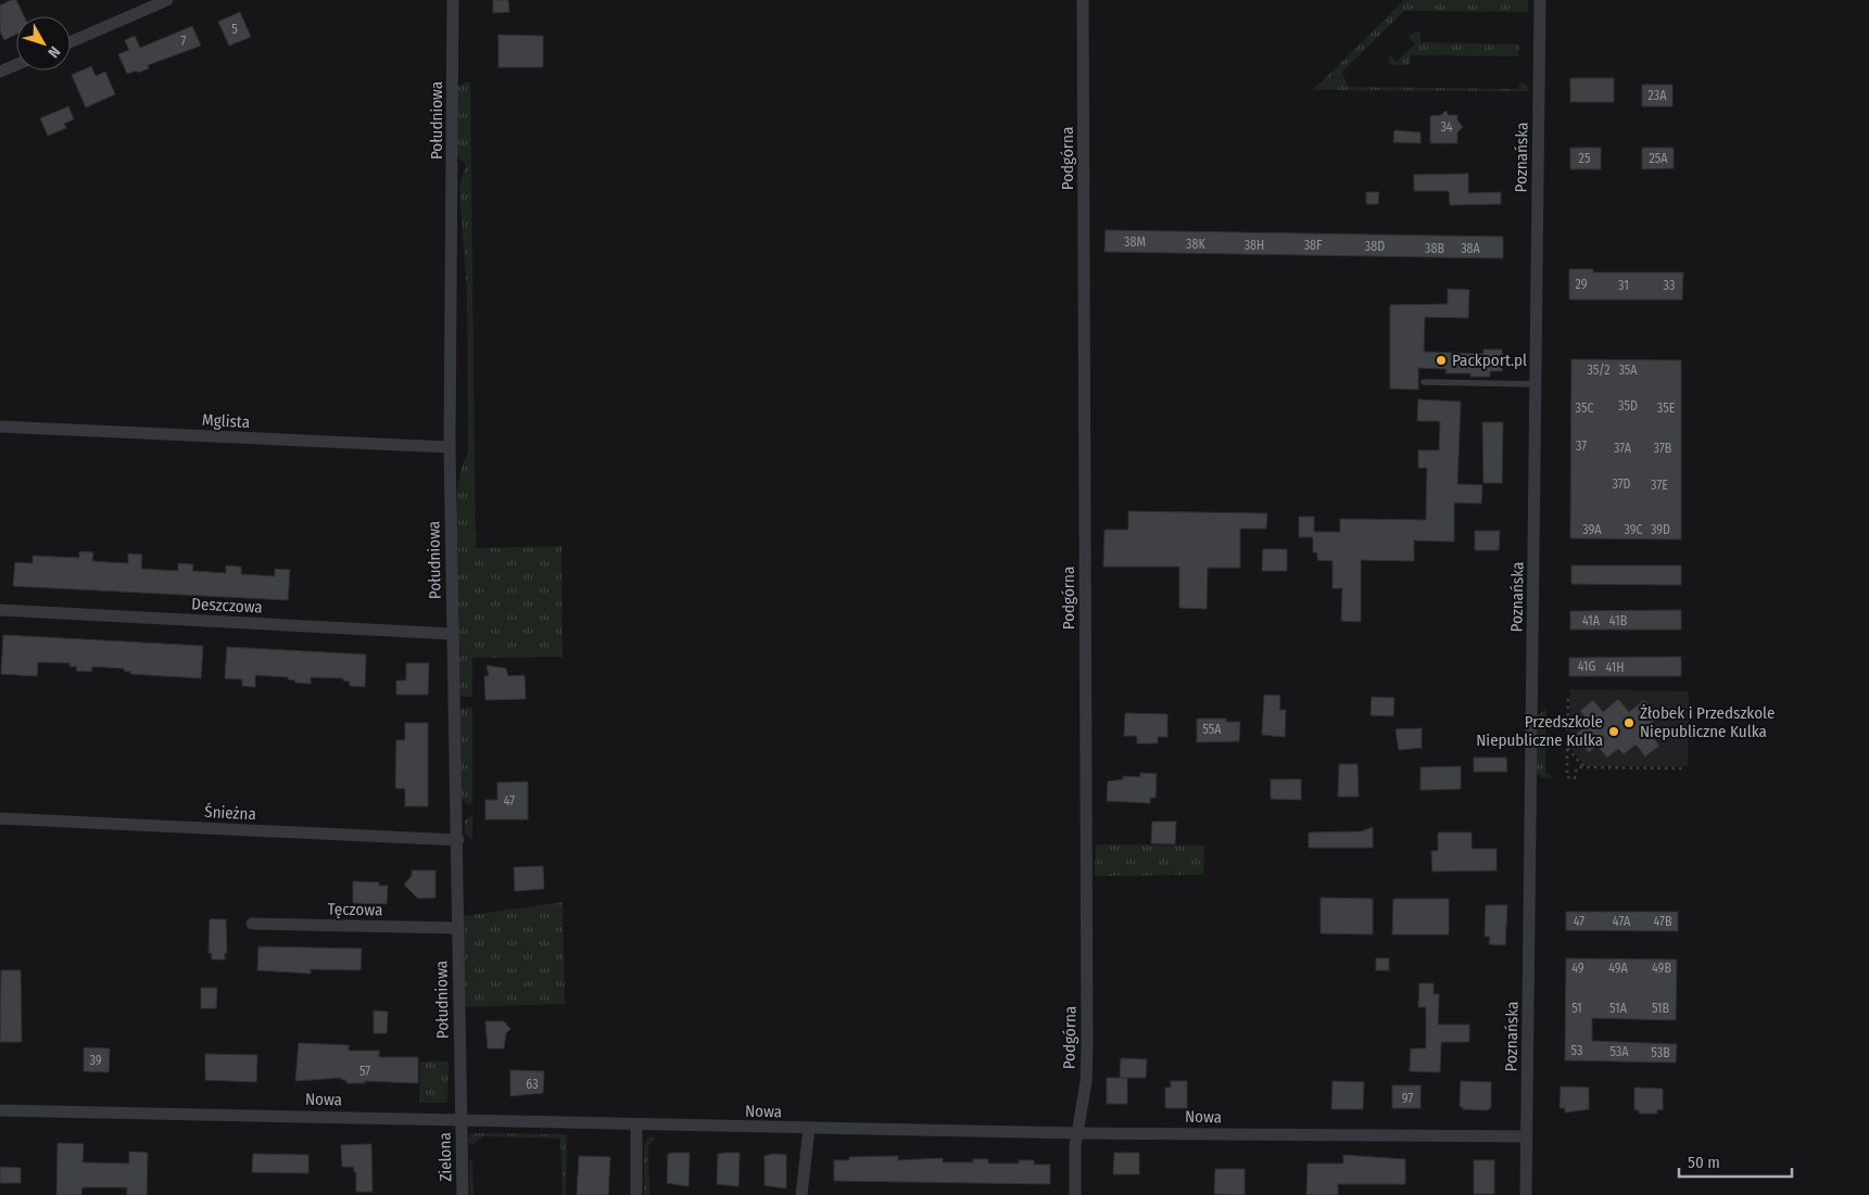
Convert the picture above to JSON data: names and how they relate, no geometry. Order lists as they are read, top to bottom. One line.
{"streets":{"street":["Południowa","Poznańska","Podgórna","Mglista","Deszczowa","Śnieżna","Tęczowa","Nowa","Zielona"]},"crossings":[["Południowa","Mglista"],["Południowa","Deszczowa"],["Południowa","Śnieżna"],["Południowa","Tęczowa"],["Południowa","Nowa"],["Południowa","Zielona"],["Poznańska","Nowa"],["Podgórna","Nowa"],["Nowa","Zielona"]],"places":["Packport.pl","Żłobek i Przedszkole Niepubliczne Kulka","Przedszkole Niepubliczne Kulka"],"house_numbers":["5","7","23A","34","25","25A","38M","38K","38H","38F","38D","38B","38A","29","31","33","35/2","35A","35D","35C","35E","37","37A","37B","37D","37E","39A","39C","39D","41A","41B","41G","41H","55A","47","47","47A","47B","49","49A","49B","51","51A","51B","53","53A","53B","39","57","63","97"],"scale_bar":"50 m","north":"bottom right"}
